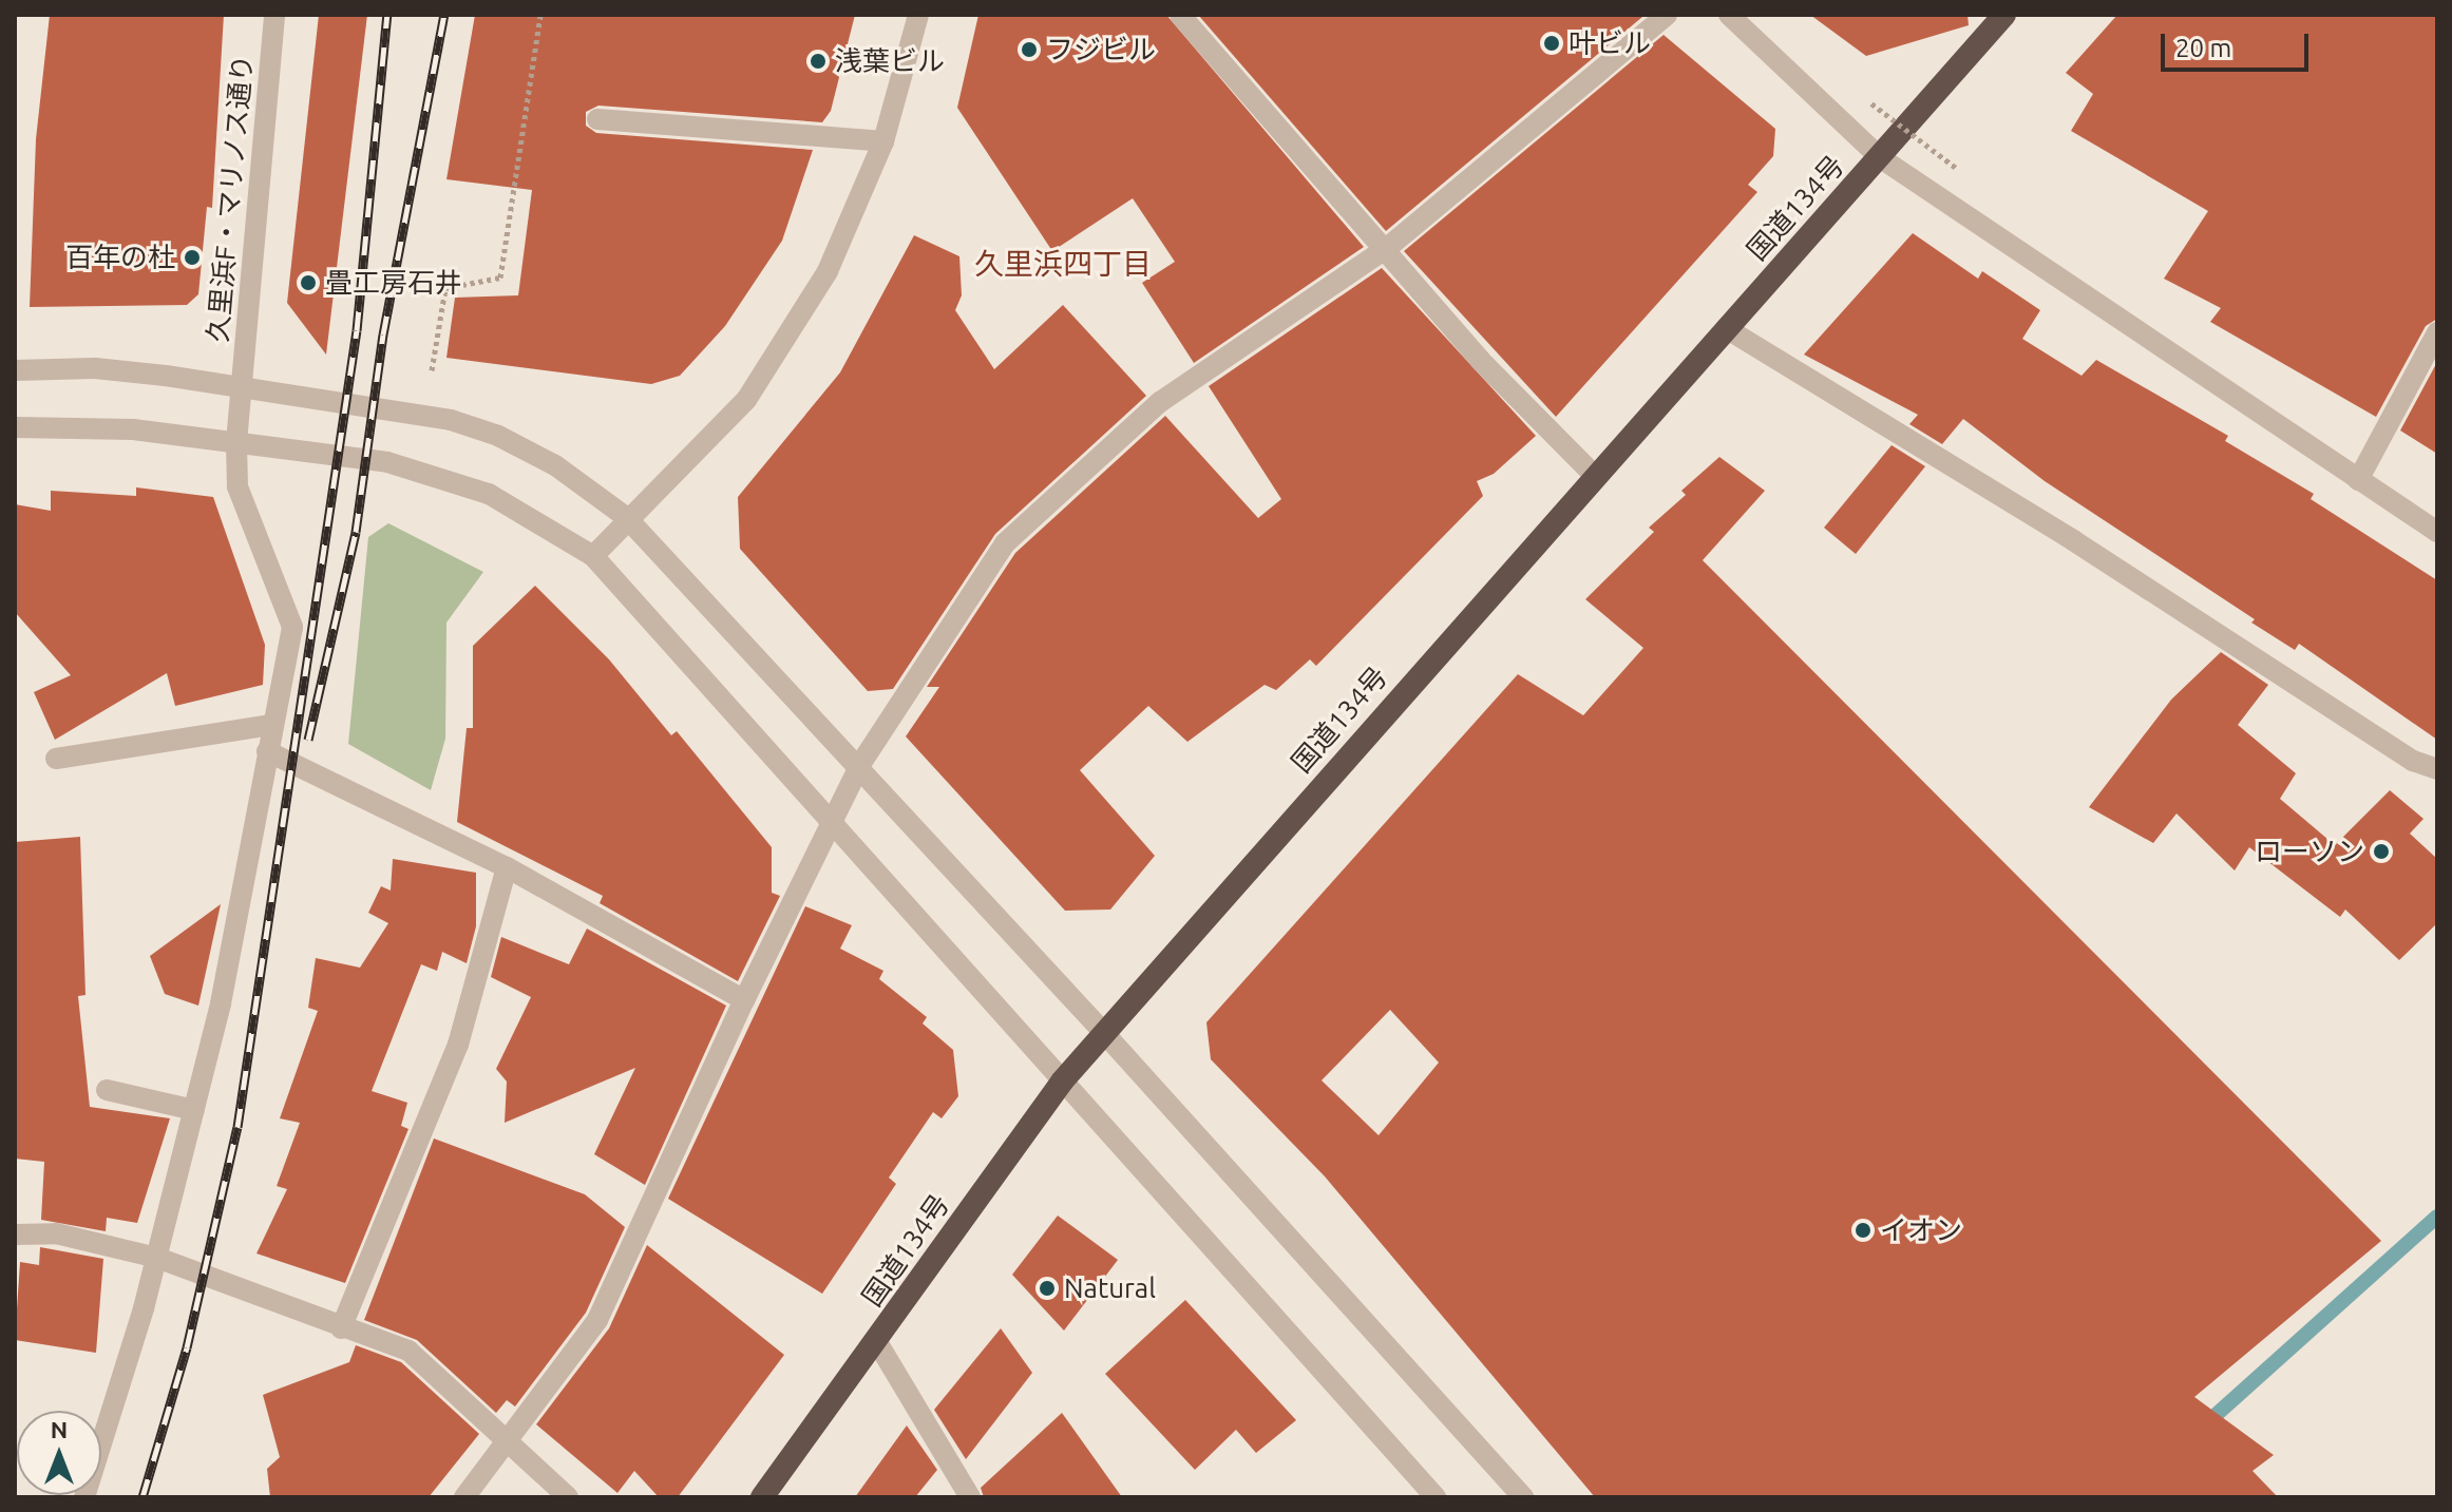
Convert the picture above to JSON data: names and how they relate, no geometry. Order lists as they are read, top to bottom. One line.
{"streets":{"highway":["国道134号"],"street":["久里浜F・マリノス通り"]},"districts":["久里浜四丁目"],"places":["叶ビル","フジビル","浅葉ビル","百年の杜","畳工房石井","ローソン","イオン","Natural"],"scale_bar":"20 m","north":"top"}
